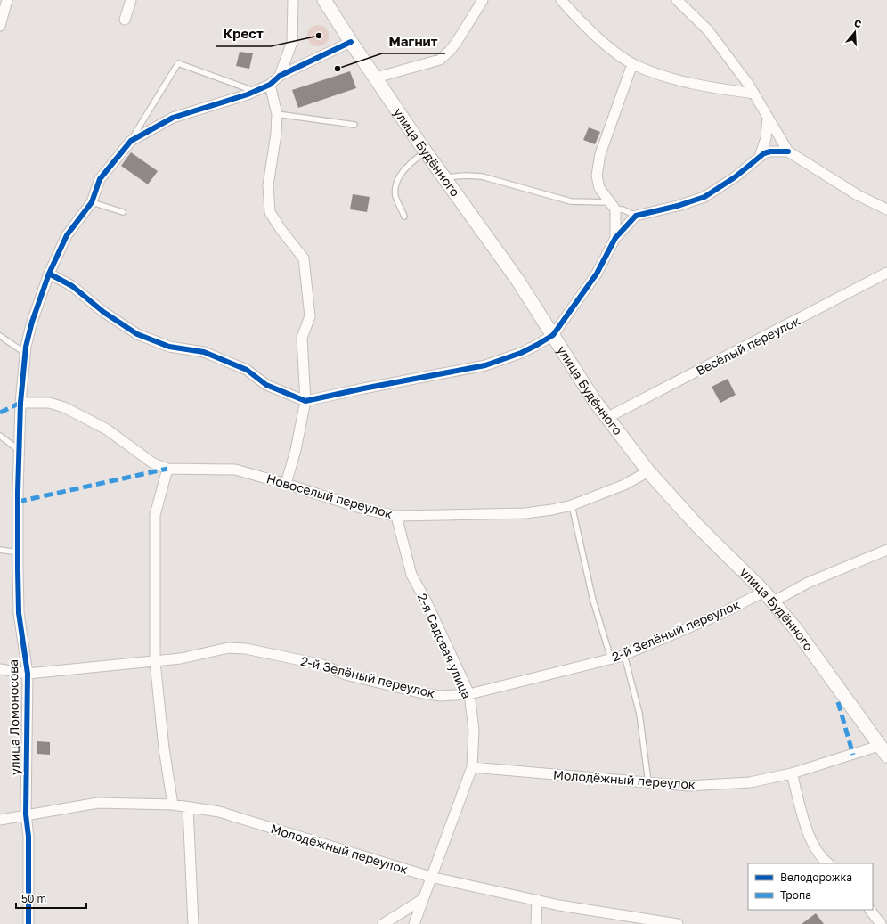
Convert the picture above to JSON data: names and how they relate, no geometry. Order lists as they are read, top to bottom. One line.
{"streets":{"main road":["улица Будённого"],"street":["Весёлый переулок","Новоселый переулок","2-й Зелёный переулок","2-я Садовая улица","улица Ломоносова","Молодёжный переулок"]},"crossings":[["улица Будённого","Весёлый переулок"],["улица Будённого","Новоселый переулок"],["улица Будённого","2-й Зелёный переулок"],["улица Будённого","улица Ломоносова"],["улица Будённого","Молодёжный переулок"],["Новоселый переулок","2-я Садовая улица"],["Новоселый переулок","улица Ломоносова"],["2-й Зелёный переулок","2-я Садовая улица"],["2-й Зелёный переулок","улица Ломоносова"],["2-я Садовая улица","Молодёжный переулок"],["улица Ломоносова","Молодёжный переулок"]],"places":["Крест","Магнит"],"legend":["Велодорожка","Тропа"],"scale_bar":"50 m","north":"top"}
